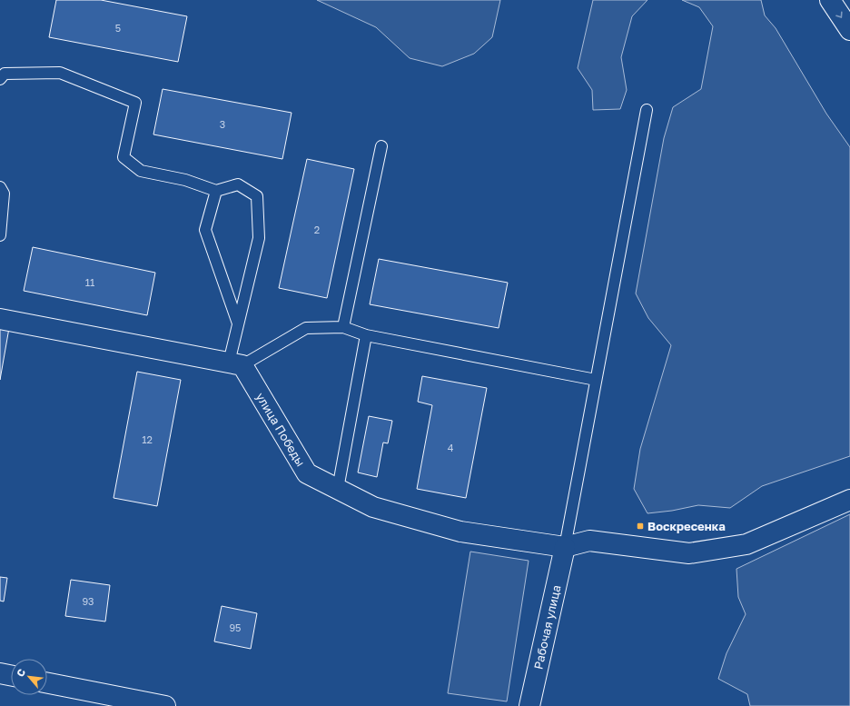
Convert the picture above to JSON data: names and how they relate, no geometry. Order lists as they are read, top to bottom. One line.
{"streets":{"street":["улица Победы","Рабочая улица"]},"crossings":[["улица Победы","Рабочая улица"]],"places":{"transit":["Воскресенка"]},"house_numbers":["5","3","2","11","12","4","93","95"],"north":"top left"}
